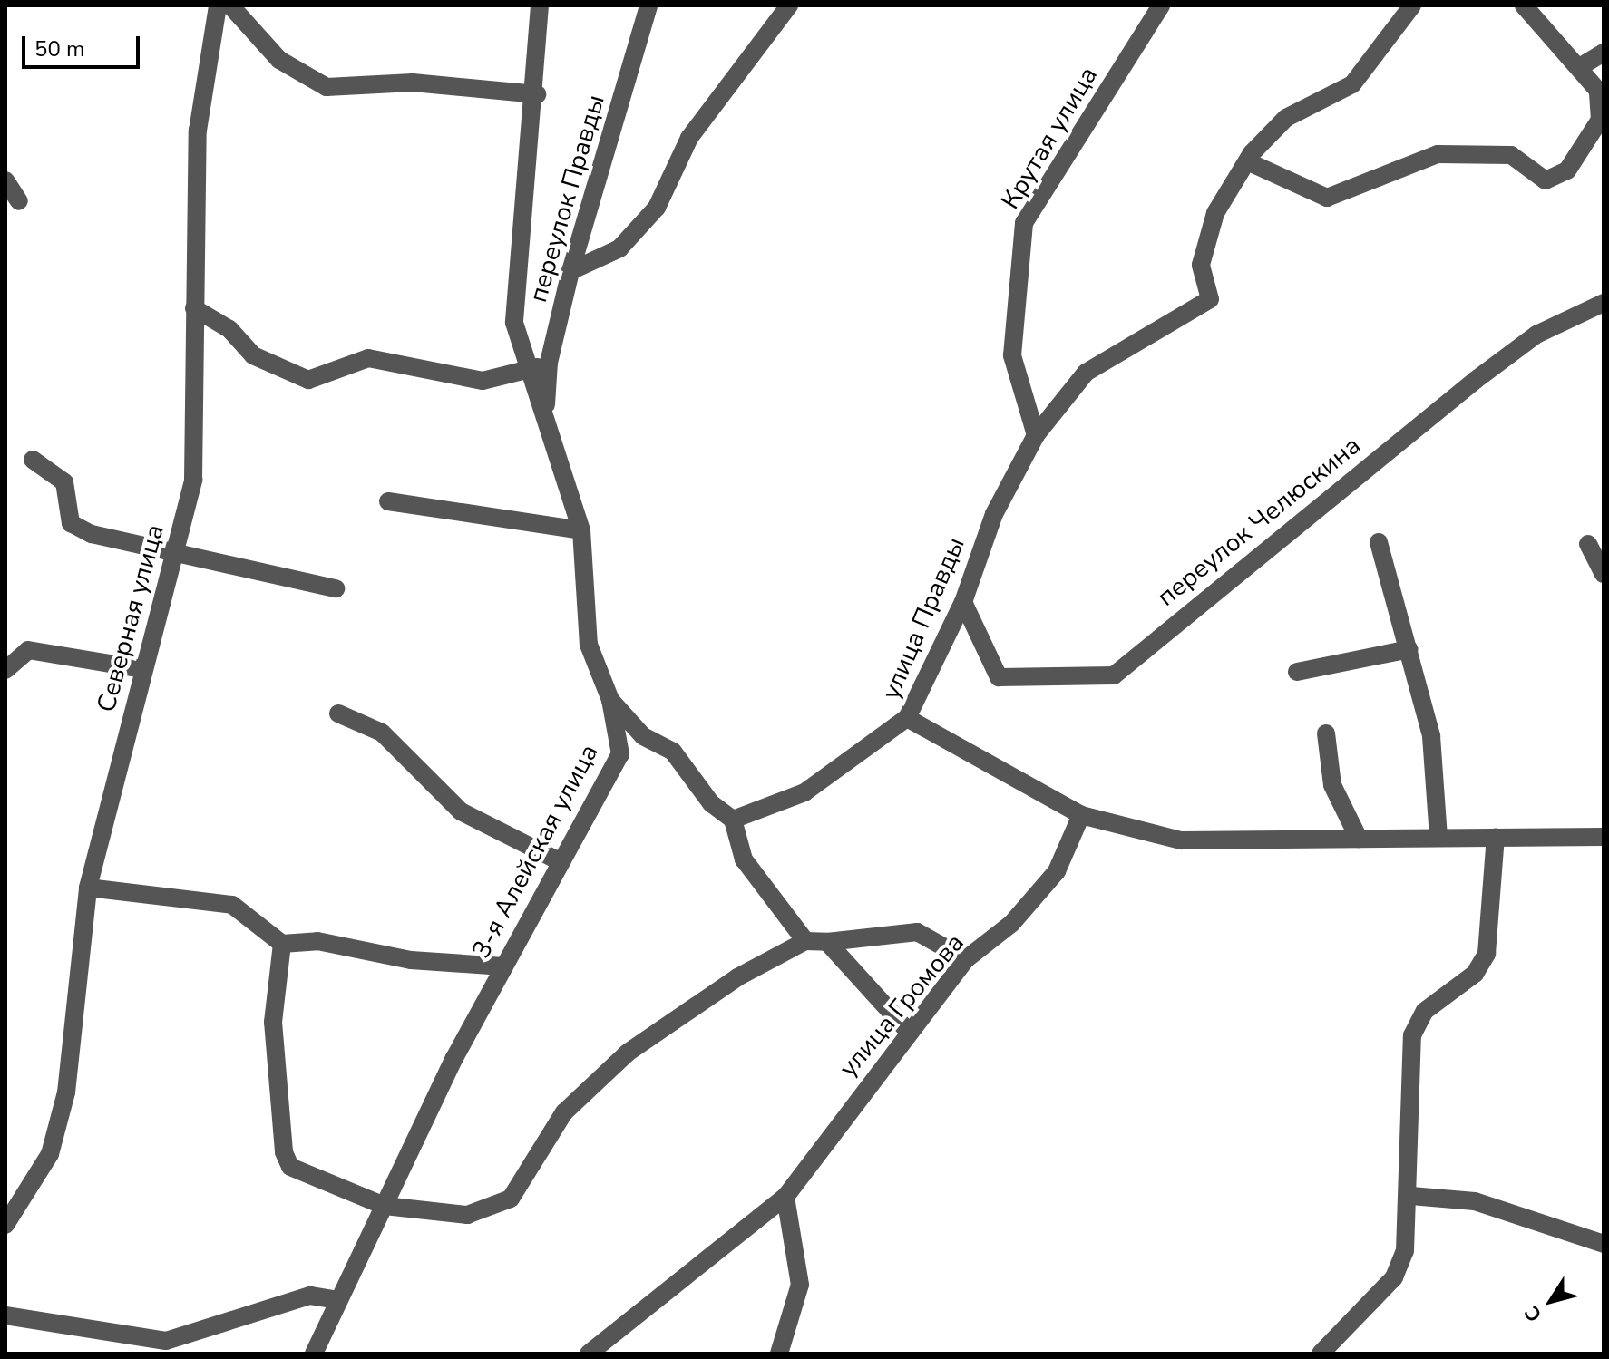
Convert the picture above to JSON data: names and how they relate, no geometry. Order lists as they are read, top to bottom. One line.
{"streets":{"street":["Крутая улица","переулок Правды","переулок Челюскина","Северная улица","улица Правды","3-я Алейская улица","улица Громова"]},"crossings":[["Крутая улица","улица Правды"],["переулок Челюскина","улица Правды"],["улица Правды","улица Громова"]],"scale_bar":"50 m","north":"bottom left"}
